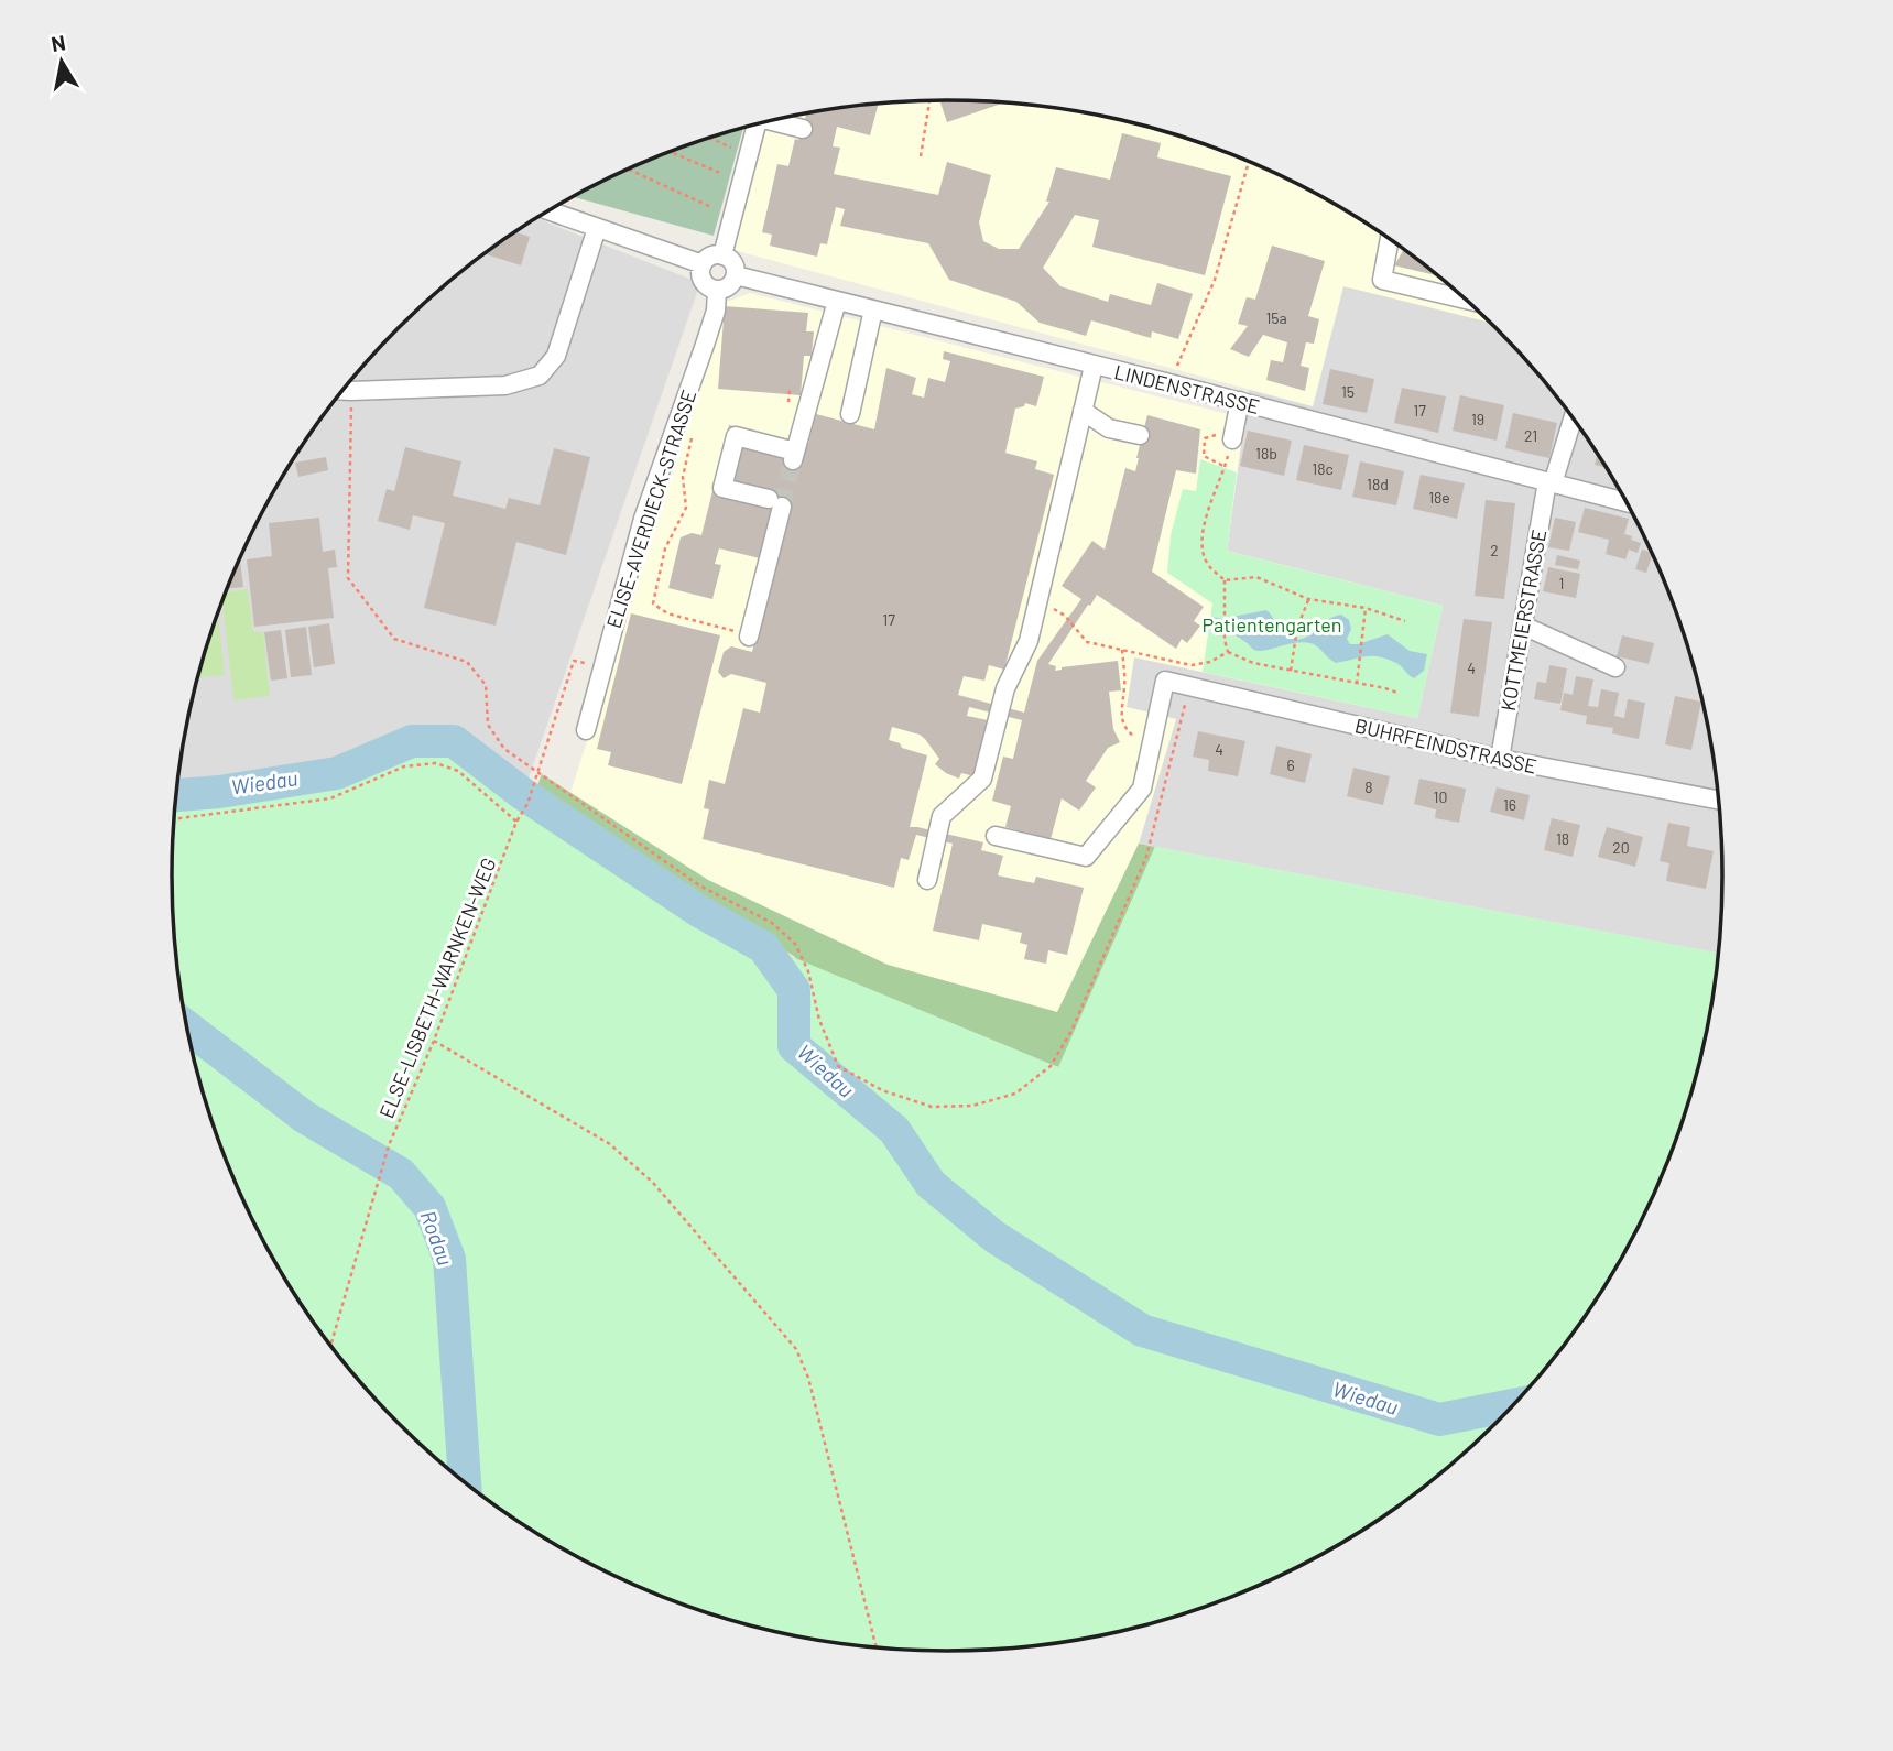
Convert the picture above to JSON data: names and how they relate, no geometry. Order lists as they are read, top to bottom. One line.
{"streets":{"street":["LINDENSTRASSE","ELISE-AVERDIECK-STRASSE","KOTTMEIERSTRASSE","BUHRFEINDSTRASSE"],"path":["ELSE-LISBETH-WARNKEN-WEG"]},"crossings":[["LINDENSTRASSE","ELISE-AVERDIECK-STRASSE"],["LINDENSTRASSE","KOTTMEIERSTRASSE"],["ELISE-AVERDIECK-STRASSE","ELSE-LISBETH-WARNKEN-WEG"],["KOTTMEIERSTRASSE","BUHRFEINDSTRASSE"]],"water":["Wiedau","Rodau"],"parks":["Patientengarten"],"house_numbers":["15a","15","17","19","21","18b","18c","18d","18e","2","1","17","4","4","6","8","10","16","18","20"],"north":"top"}
